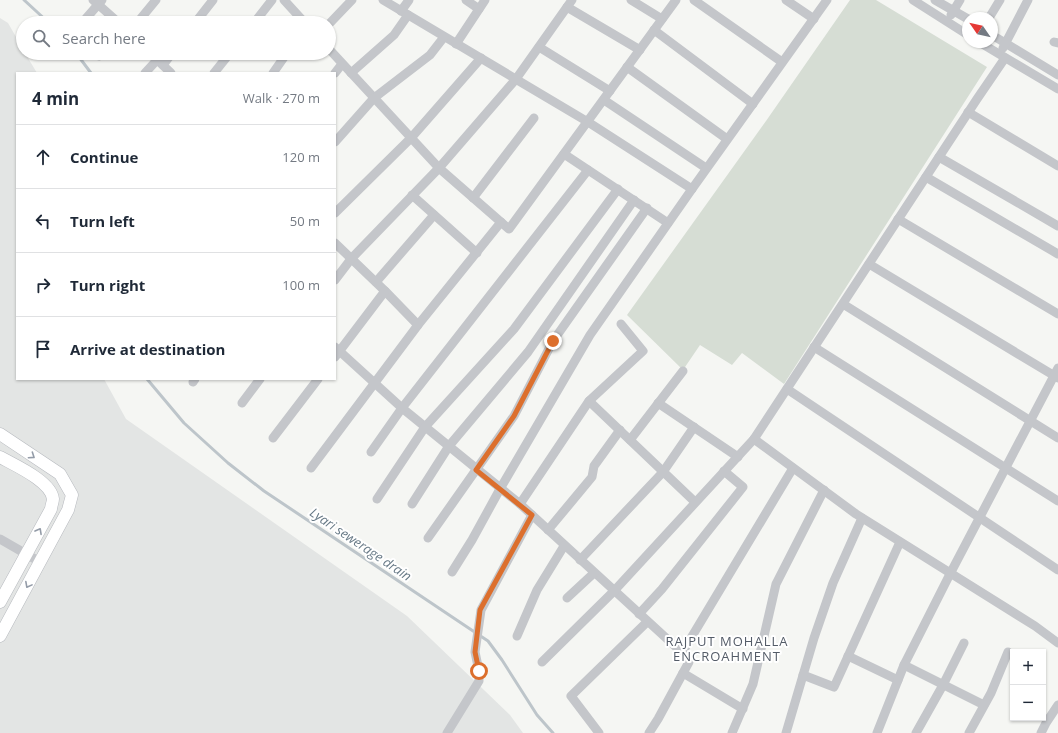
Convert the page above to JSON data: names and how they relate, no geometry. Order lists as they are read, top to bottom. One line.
{"districts":["RAJPUT MOHALLA ENCROAHMENT"],"water":["Lyari sewerage drain"],"north":"top left","page":{"search":"Search here","heading":["4 min","Walk · 270 m"],"list":[["Continue","120 m"],["Turn left","50 m"],["Turn right","100 m"],"Arrive at destination"],"map_buttons":["+","−"]}}
